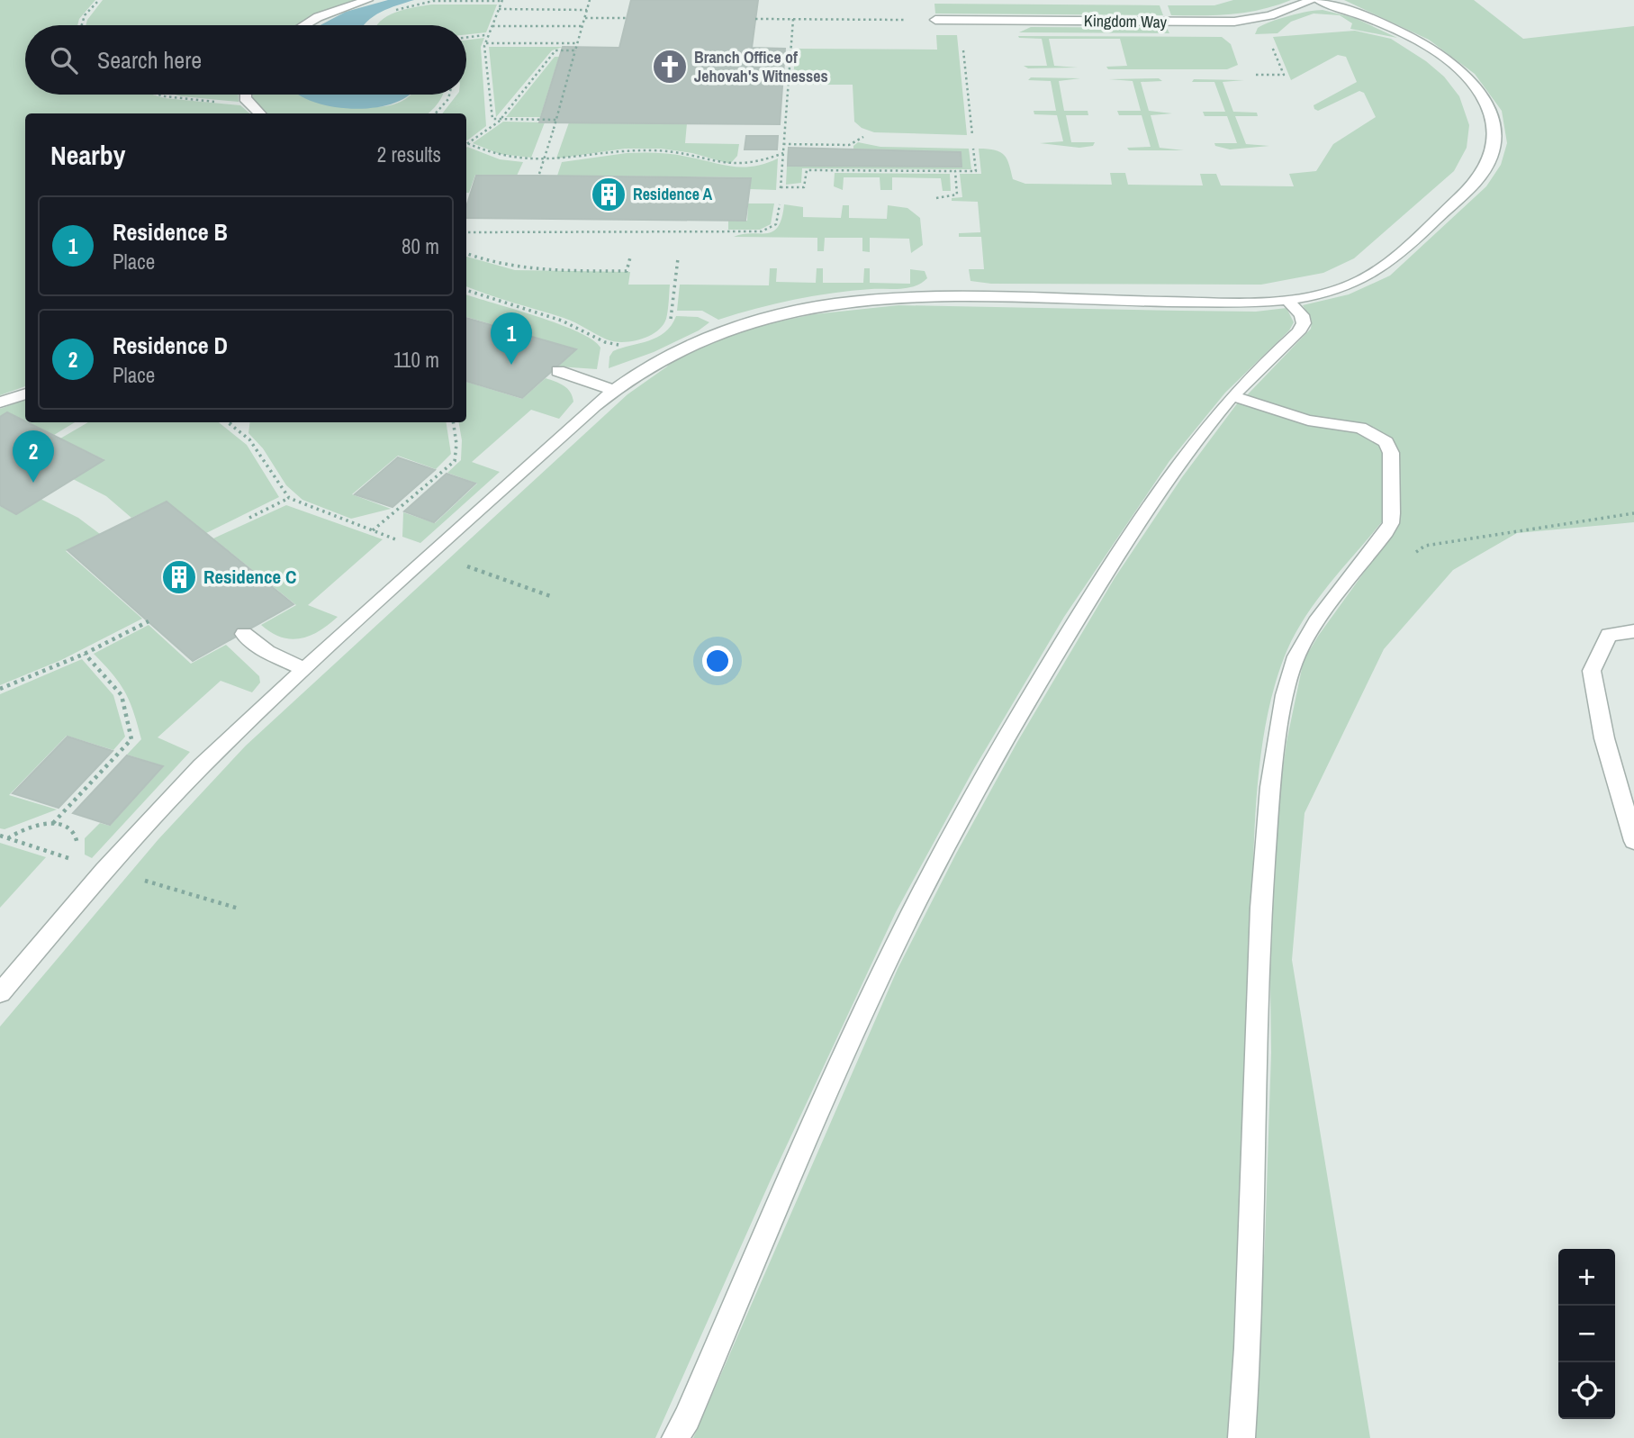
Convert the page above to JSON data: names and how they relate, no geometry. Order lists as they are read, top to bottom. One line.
{"streets":{"street":["Kingdom Way"]},"places":{"church":["Branch Office of Jehovah's Witnesses"],"building":["Residence A","Residence C"]},"page":{"search":"Search here","heading":["Nearby","2 results"],"list":[{"mark":"1","name":"Residence B","note":"Place","value":"80 m"},{"mark":"2","name":"Residence D","note":"Place","value":"110 m"}],"pins":["1","2"],"map_buttons":["+","−"]}}
